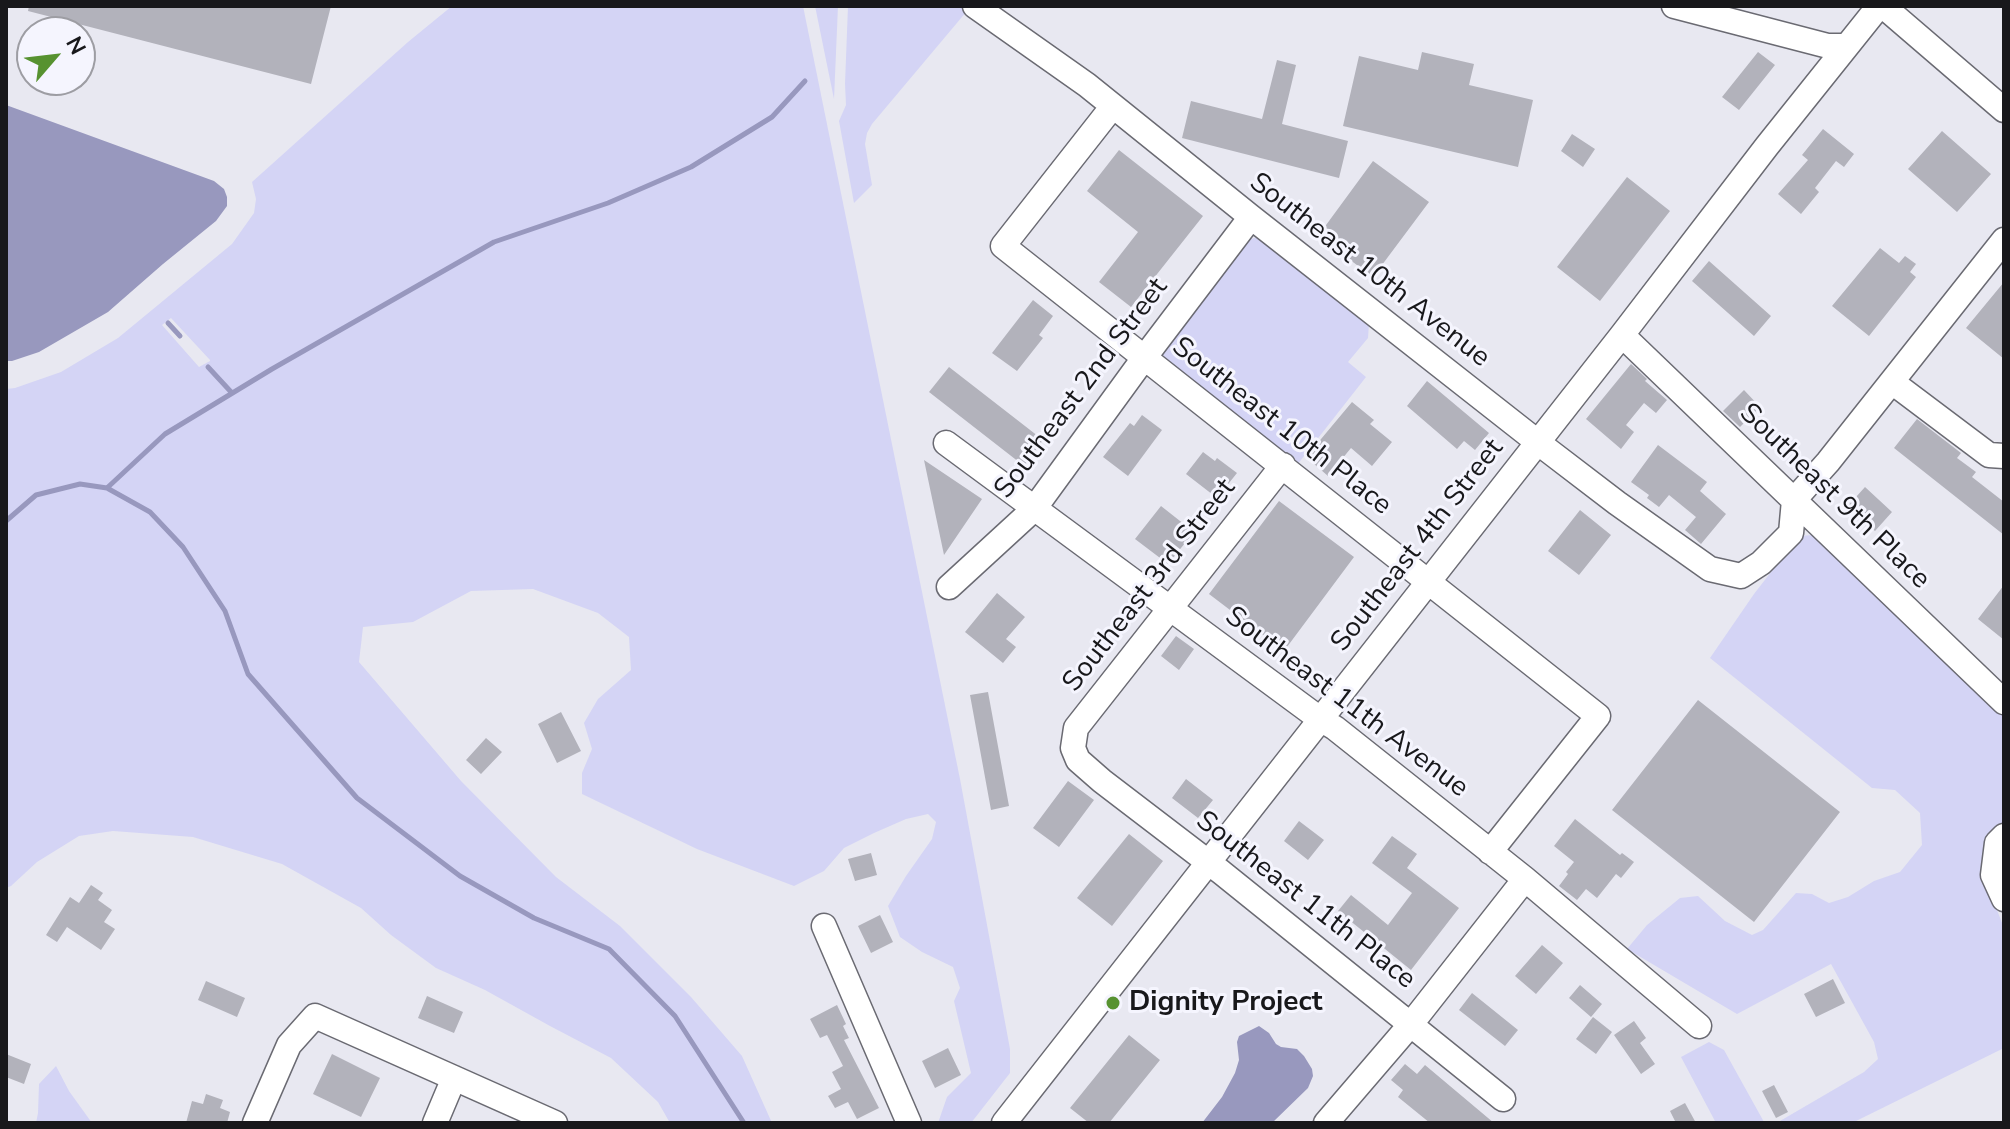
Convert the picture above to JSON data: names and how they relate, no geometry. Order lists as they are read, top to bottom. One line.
{"streets":{"street":["Southeast 10th Avenue","Southeast 2nd Street","Southeast 10th Place","Southeast 9th Place","Southeast 4th Street","Southeast 3rd Street","Southeast 11th Avenue","Southeast 11th Place"]},"crossings":[["Southeast 10th Avenue","Southeast 2nd Street"],["Southeast 10th Avenue","Southeast 10th Place"],["Southeast 10th Avenue","Southeast 9th Place"],["Southeast 10th Avenue","Southeast 4th Street"],["Southeast 2nd Street","Southeast 10th Place"],["Southeast 2nd Street","Southeast 11th Avenue"],["Southeast 10th Place","Southeast 4th Street"],["Southeast 10th Place","Southeast 3rd Street"],["Southeast 10th Place","Southeast 11th Avenue"],["Southeast 9th Place","Southeast 4th Street"],["Southeast 4th Street","Southeast 11th Avenue"],["Southeast 4th Street","Southeast 11th Place"],["Southeast 3rd Street","Southeast 11th Avenue"],["Southeast 3rd Street","Southeast 11th Place"]],"places":["Dignity Project"],"north":"top right"}
